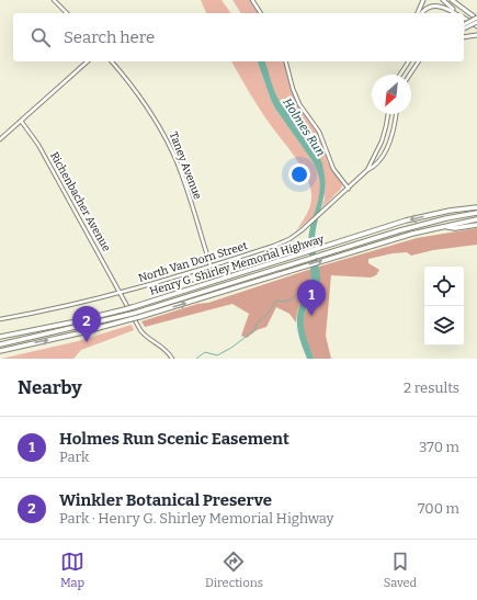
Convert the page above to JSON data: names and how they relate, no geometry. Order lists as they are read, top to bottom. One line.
{"streets":{"highway":["Henry G. Shirley Memorial Highway"],"street":["Taney Avenue","Richenbacher Avenue","North Van Dorn Street"]},"crossings":[["Taney Avenue","North Van Dorn Street"],["Richenbacher Avenue","North Van Dorn Street"]],"water":["Holmes Run"],"north":"bottom left","page":{"search":"Search here","pins":["1","2"],"heading":["Nearby","2 results"],"list":[{"mark":"1","name":"Holmes Run Scenic Easement","note":"Park","value":"370 m"},{"mark":"2","name":"Winkler Botanical Preserve","note":"Park · Henry G. Shirley Memorial Highway","value":"700 m"}],"nav":["Map","Directions","Saved"]}}
